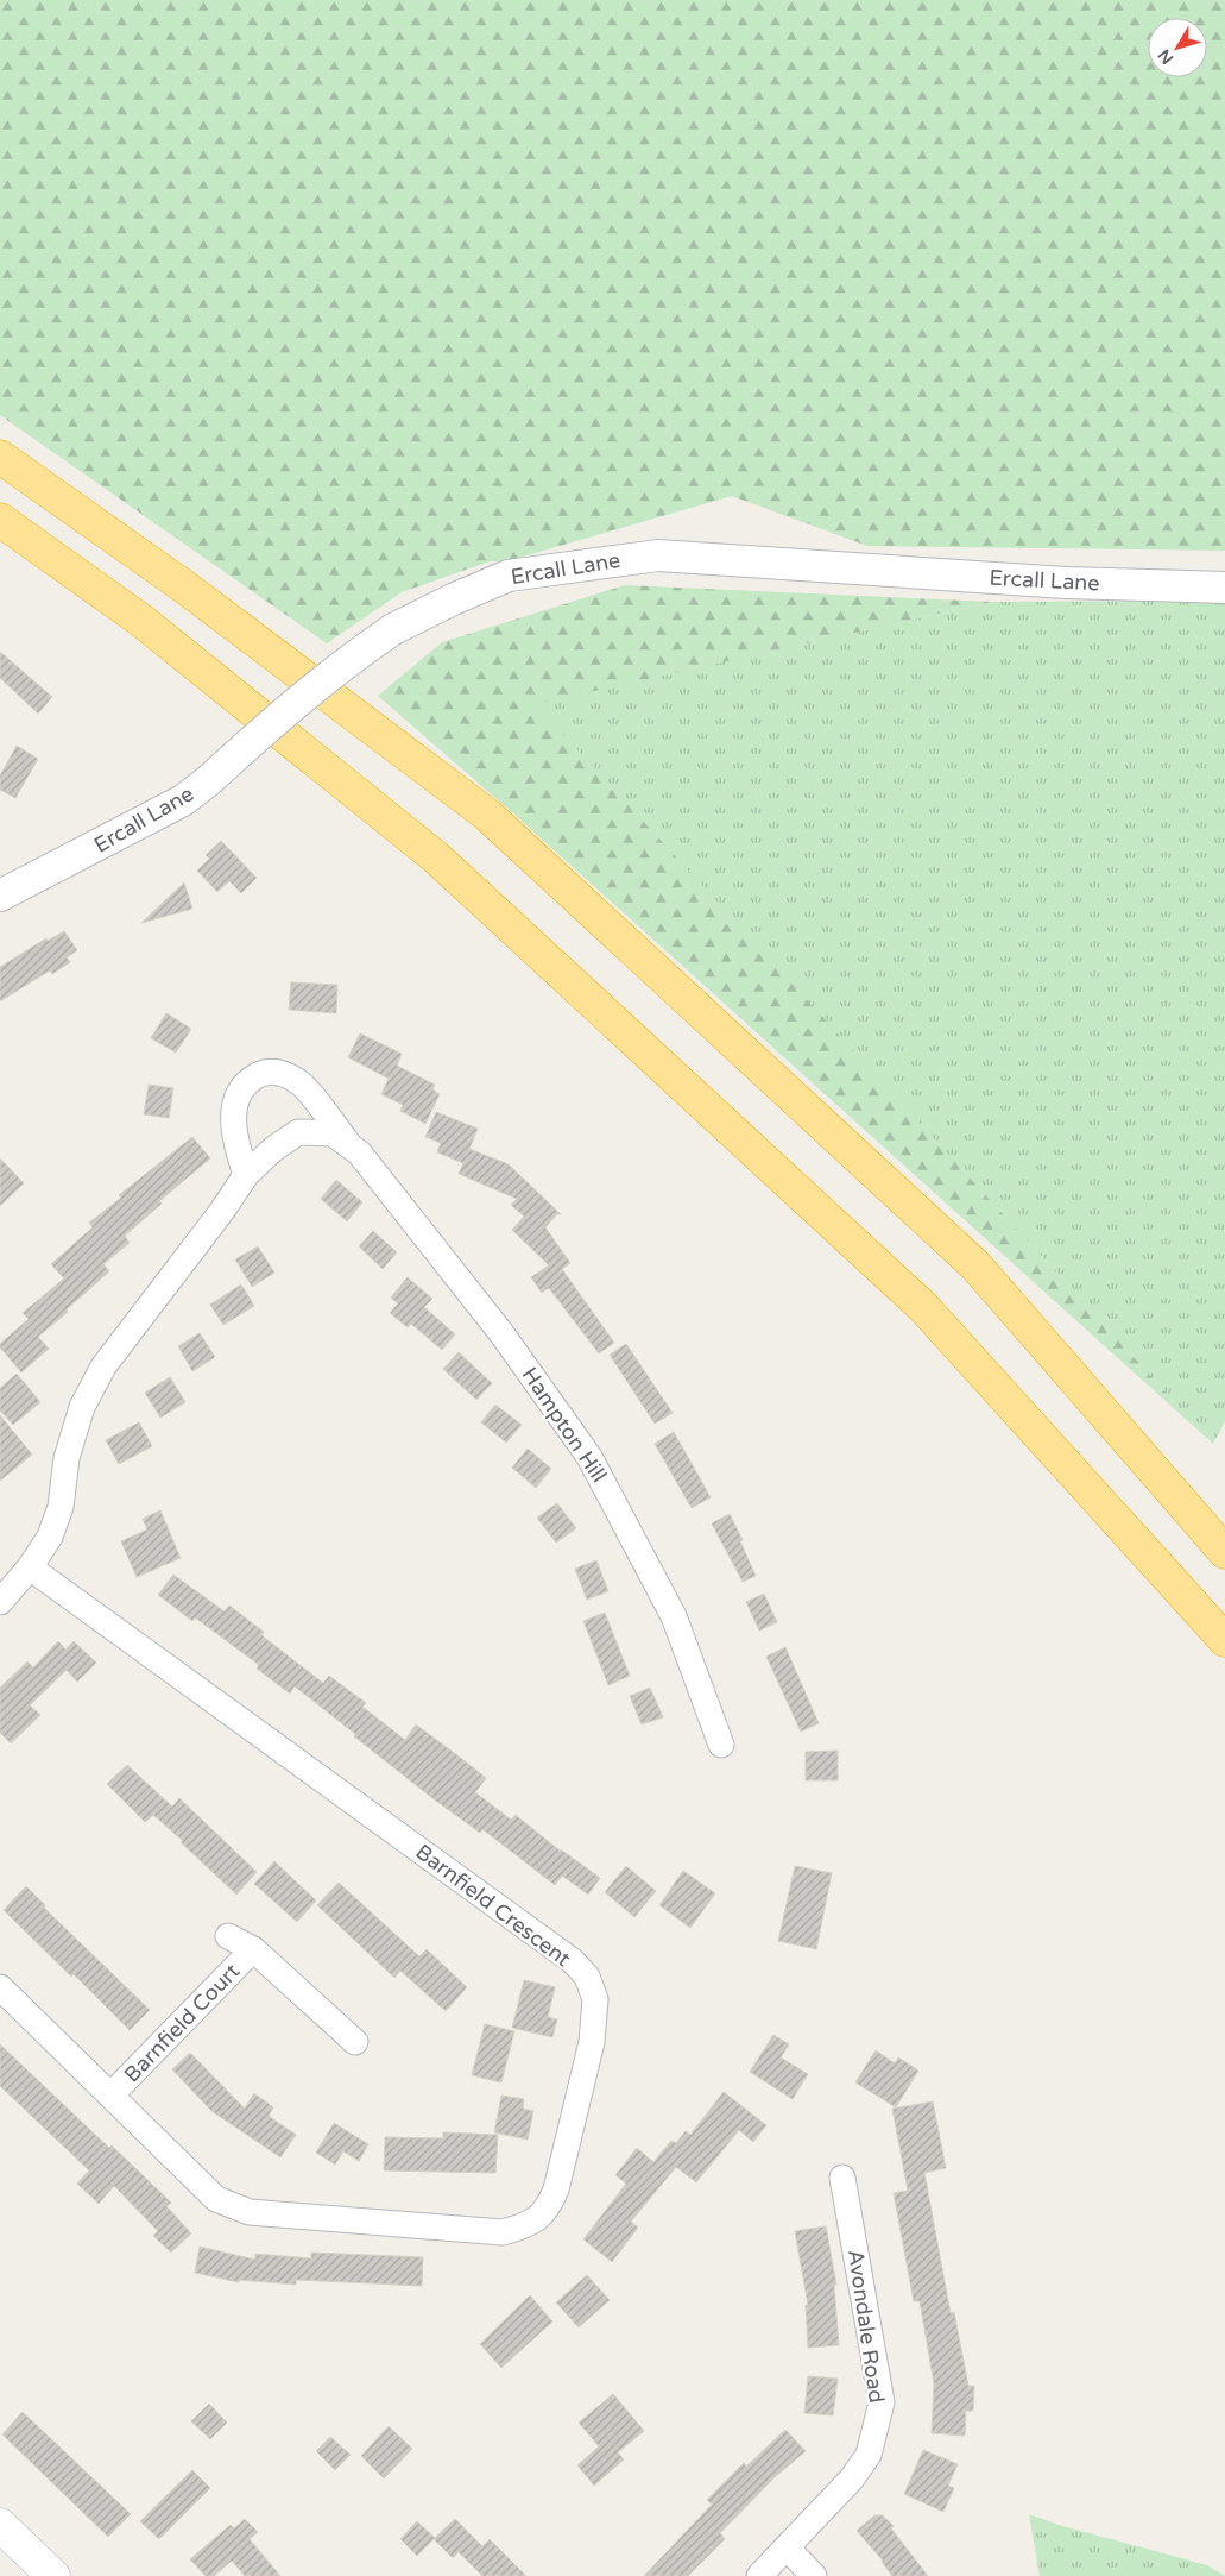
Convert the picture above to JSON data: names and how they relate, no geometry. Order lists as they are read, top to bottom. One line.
{"streets":{"street":["Ercall Lane","Hampton Hill","Barnfield Crescent","Barnfield Court","Avondale Road"]},"crossings":[["Barnfield Crescent","Barnfield Court"]],"north":"bottom left"}
